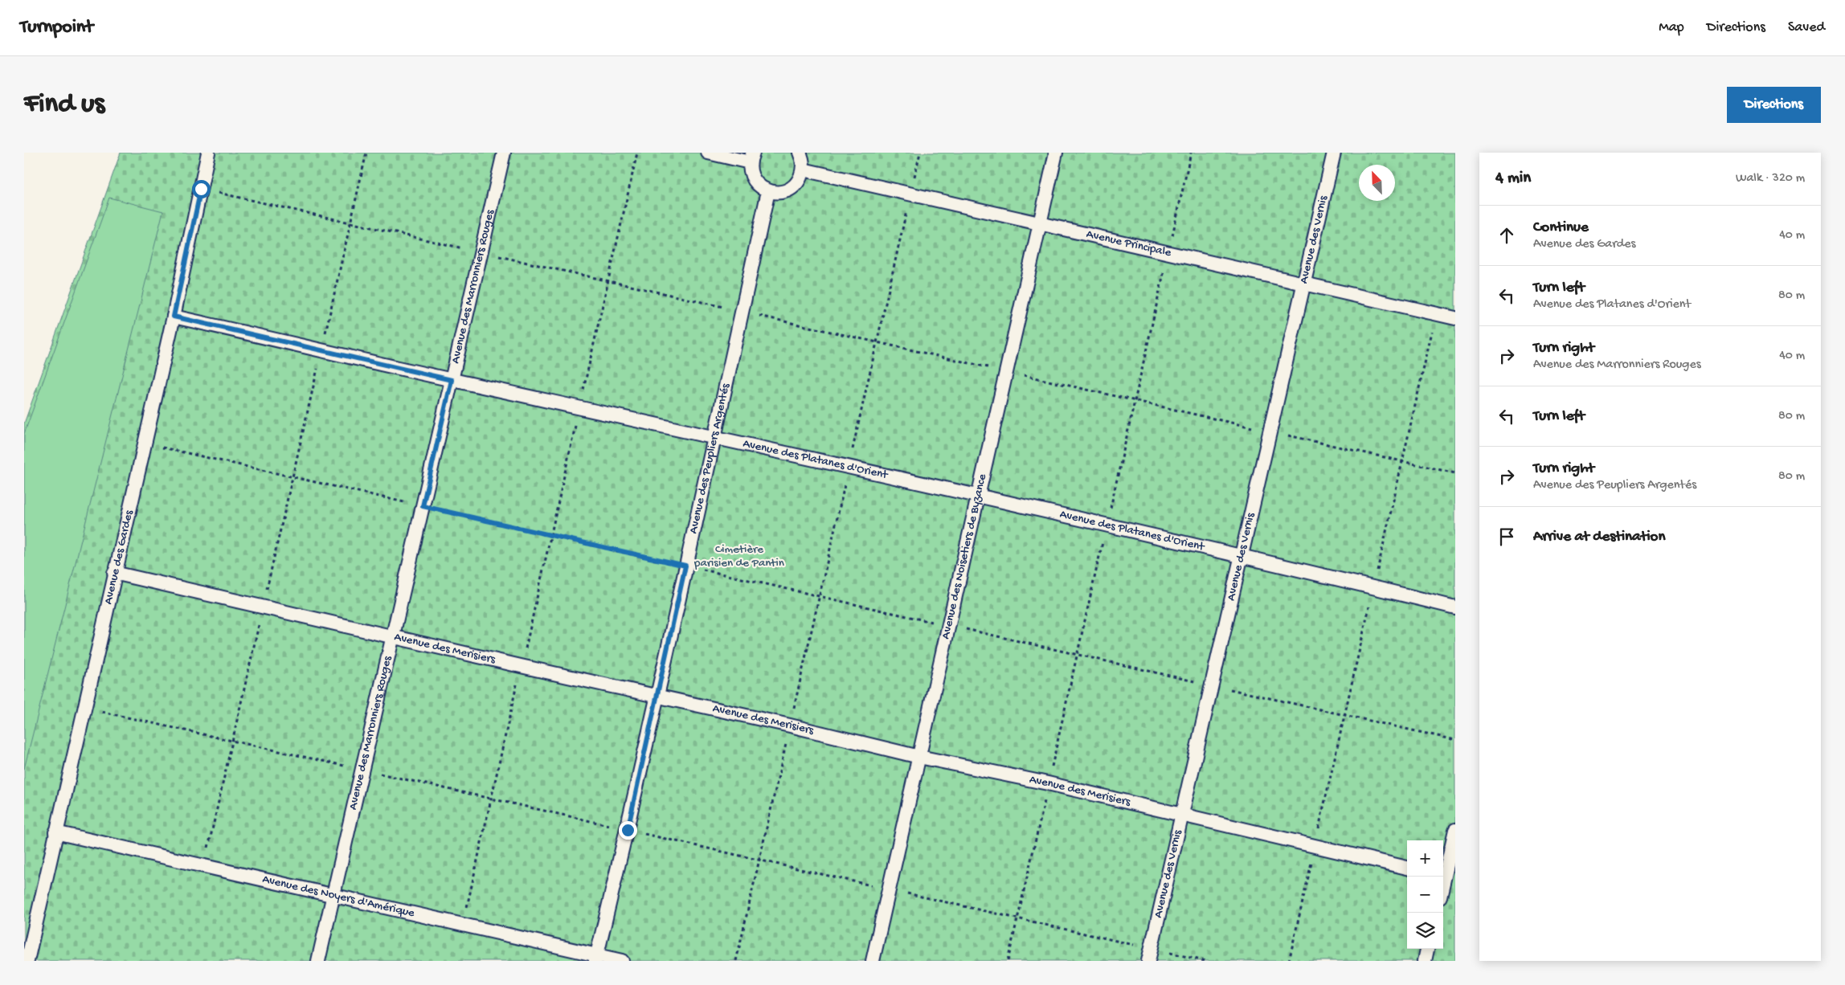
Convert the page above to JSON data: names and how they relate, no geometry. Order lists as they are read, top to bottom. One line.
{"streets":{"lane":["Avenue des Vernis","Avenue Principale","Avenue des Marronniers Rouges","Avenue des Peupliers Argentés","Avenue des Platanes d'Orient","Avenue des Gardes","Avenue des Noisetiers de Byzance","Avenue des Merisiers","Avenue des Noyers d'Amérique"]},"crossings":[["Avenue des Vernis","Avenue Principale"],["Avenue des Vernis","Avenue des Platanes d'Orient"],["Avenue des Vernis","Avenue des Merisiers"],["Avenue Principale","Avenue des Noisetiers de Byzance"],["Avenue des Marronniers Rouges","Avenue des Platanes d'Orient"],["Avenue des Marronniers Rouges","Avenue des Merisiers"],["Avenue des Marronniers Rouges","Avenue des Noyers d'Amérique"],["Avenue des Peupliers Argentés","Avenue des Platanes d'Orient"],["Avenue des Peupliers Argentés","Avenue des Merisiers"],["Avenue des Peupliers Argentés","Avenue des Noyers d'Amérique"],["Avenue des Platanes d'Orient","Avenue des Gardes"],["Avenue des Platanes d'Orient","Avenue des Noisetiers de Byzance"],["Avenue des Gardes","Avenue des Merisiers"],["Avenue des Gardes","Avenue des Noyers d'Amérique"],["Avenue des Noisetiers de Byzance","Avenue des Merisiers"]],"parks":["Cimetière parisien de Pantin"],"north":"top left","page":{"header":"Turnpoint","nav":["Map","Directions","Saved"],"buttons":"Directions","title":"Find us","heading":["4 min","Walk · 320 m"],"list":[["Continue","Avenue des Gardes","40 m"],["Turn left","Avenue des Platanes d'Orient","80 m"],["Turn right","Avenue des Marronniers Rouges","40 m"],["Turn left","80 m"],["Turn right","Avenue des Peupliers Argentés","80 m"],"Arrive at destination"],"map_buttons":["+","−"]}}
